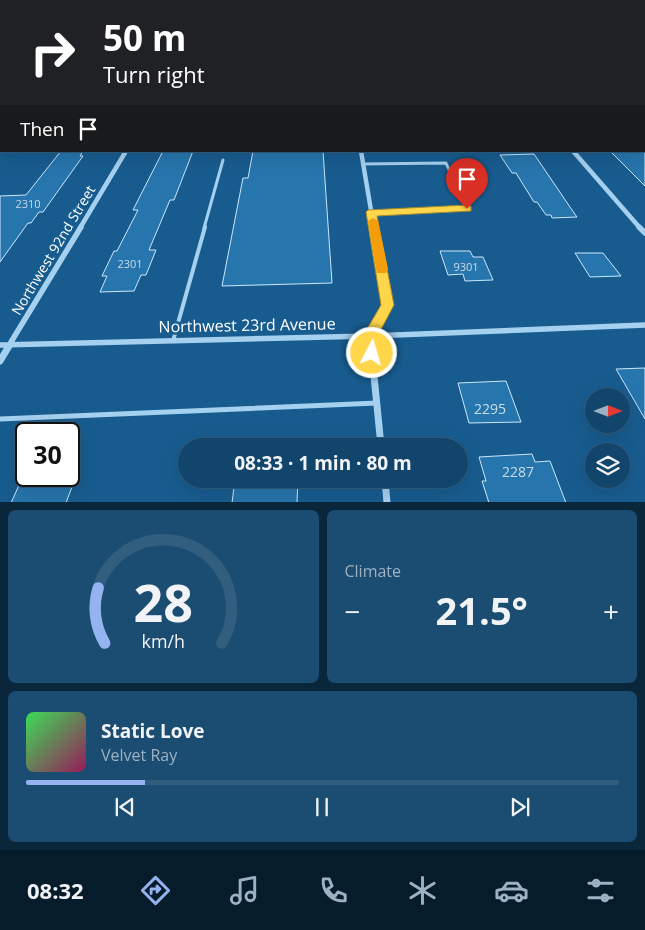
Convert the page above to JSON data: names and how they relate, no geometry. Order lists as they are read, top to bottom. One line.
{"streets":{"street":["Northwest 92nd Street","Northwest 23rd Avenue"]},"crossings":[["Northwest 92nd Street","Northwest 23rd Avenue"]],"house_numbers":["2310","2301","9301","2295","2287"],"north":"right","page":{"turn":["50 m","Turn right"],"then":"Then","limit":"30","trip":"08:33 · 1 min · 80 m","tile":"Climate","heat":["−","21.5°","+"],"song":["Static Love","Velvet Ray"],"tabs":"08:32","gauge":["28","km/h"]}}
